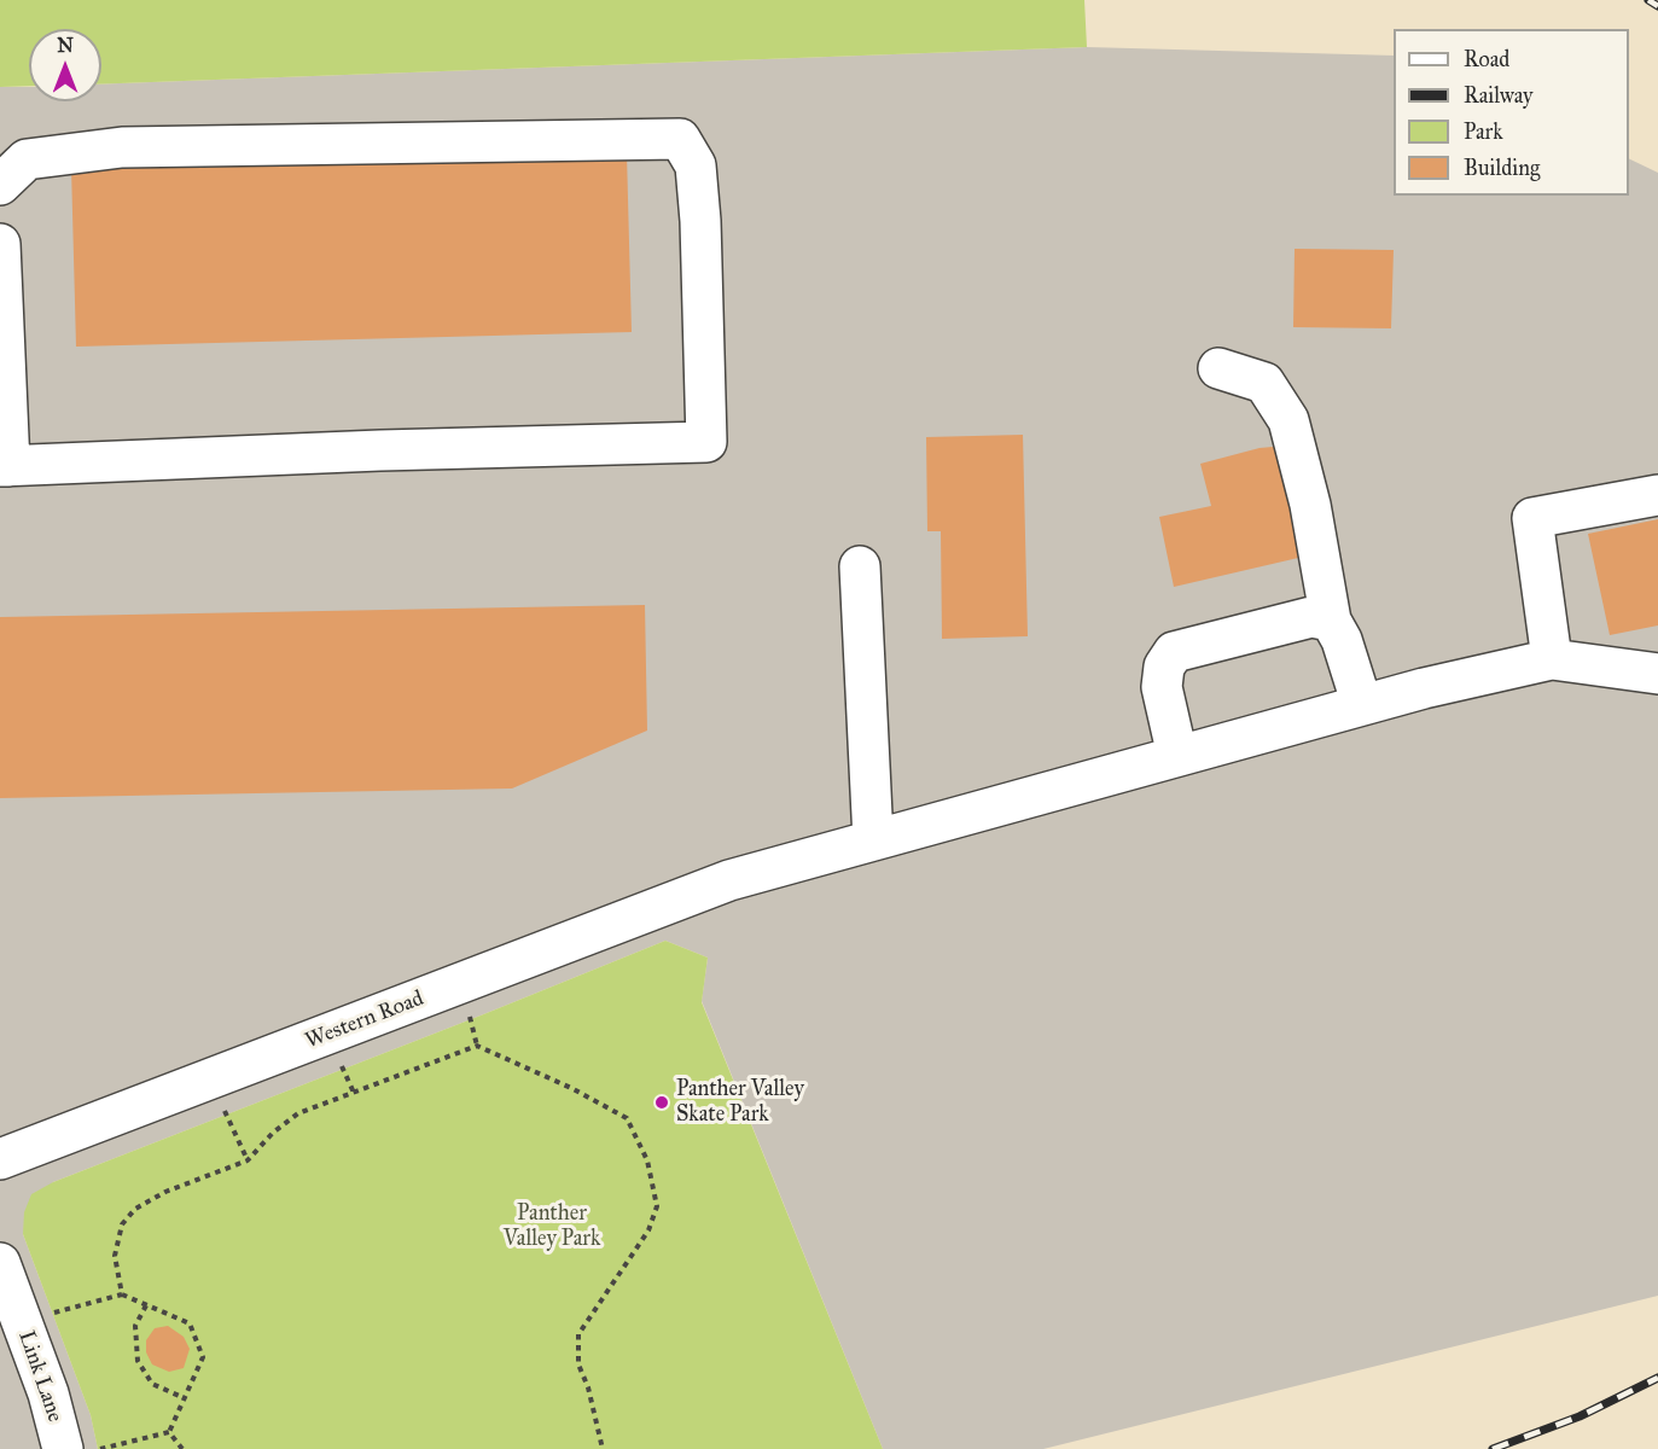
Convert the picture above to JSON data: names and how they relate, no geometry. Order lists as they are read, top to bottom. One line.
{"streets":{"street":["Western Road","Link Lane"]},"parks":["Panther Valley Park"],"places":["Panther Valley Skate Park"],"legend":["Road","Railway","Park","Building"],"north":"top"}
